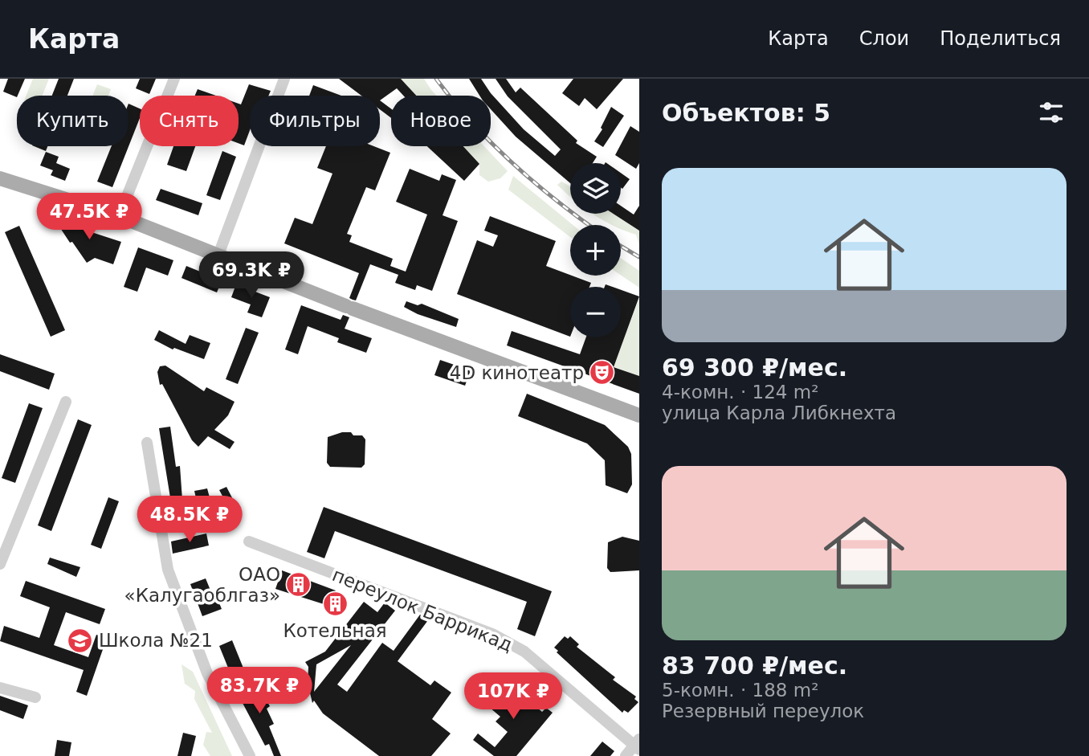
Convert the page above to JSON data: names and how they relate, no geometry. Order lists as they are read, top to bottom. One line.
{"streets":{"street":["переулок Баррикад"]},"places":{"theatre":["4D кинотеатр"],"building":["ОАО «Калугаоблгаз»","Котельная"],"school or university":["Школа №21"]},"page":{"header":"Карта","nav":["Карта","Слои","Поделиться"],"heading":"Объектов: 5","chip":["Купить","Снять","Фильтры","Новое"],"list":[{"name":"69 300 ₽/мес.","note":"4-комн. · 124 m² · улица Карла Либкнехта"},{"name":"83 700 ₽/мес.","note":"5-комн. · 188 m² · Резервный переулок"}],"map_buttons":["+","−"],"price":["47.5K ₽","69.3K ₽","48.5K ₽","83.7K ₽","107K ₽"]}}
